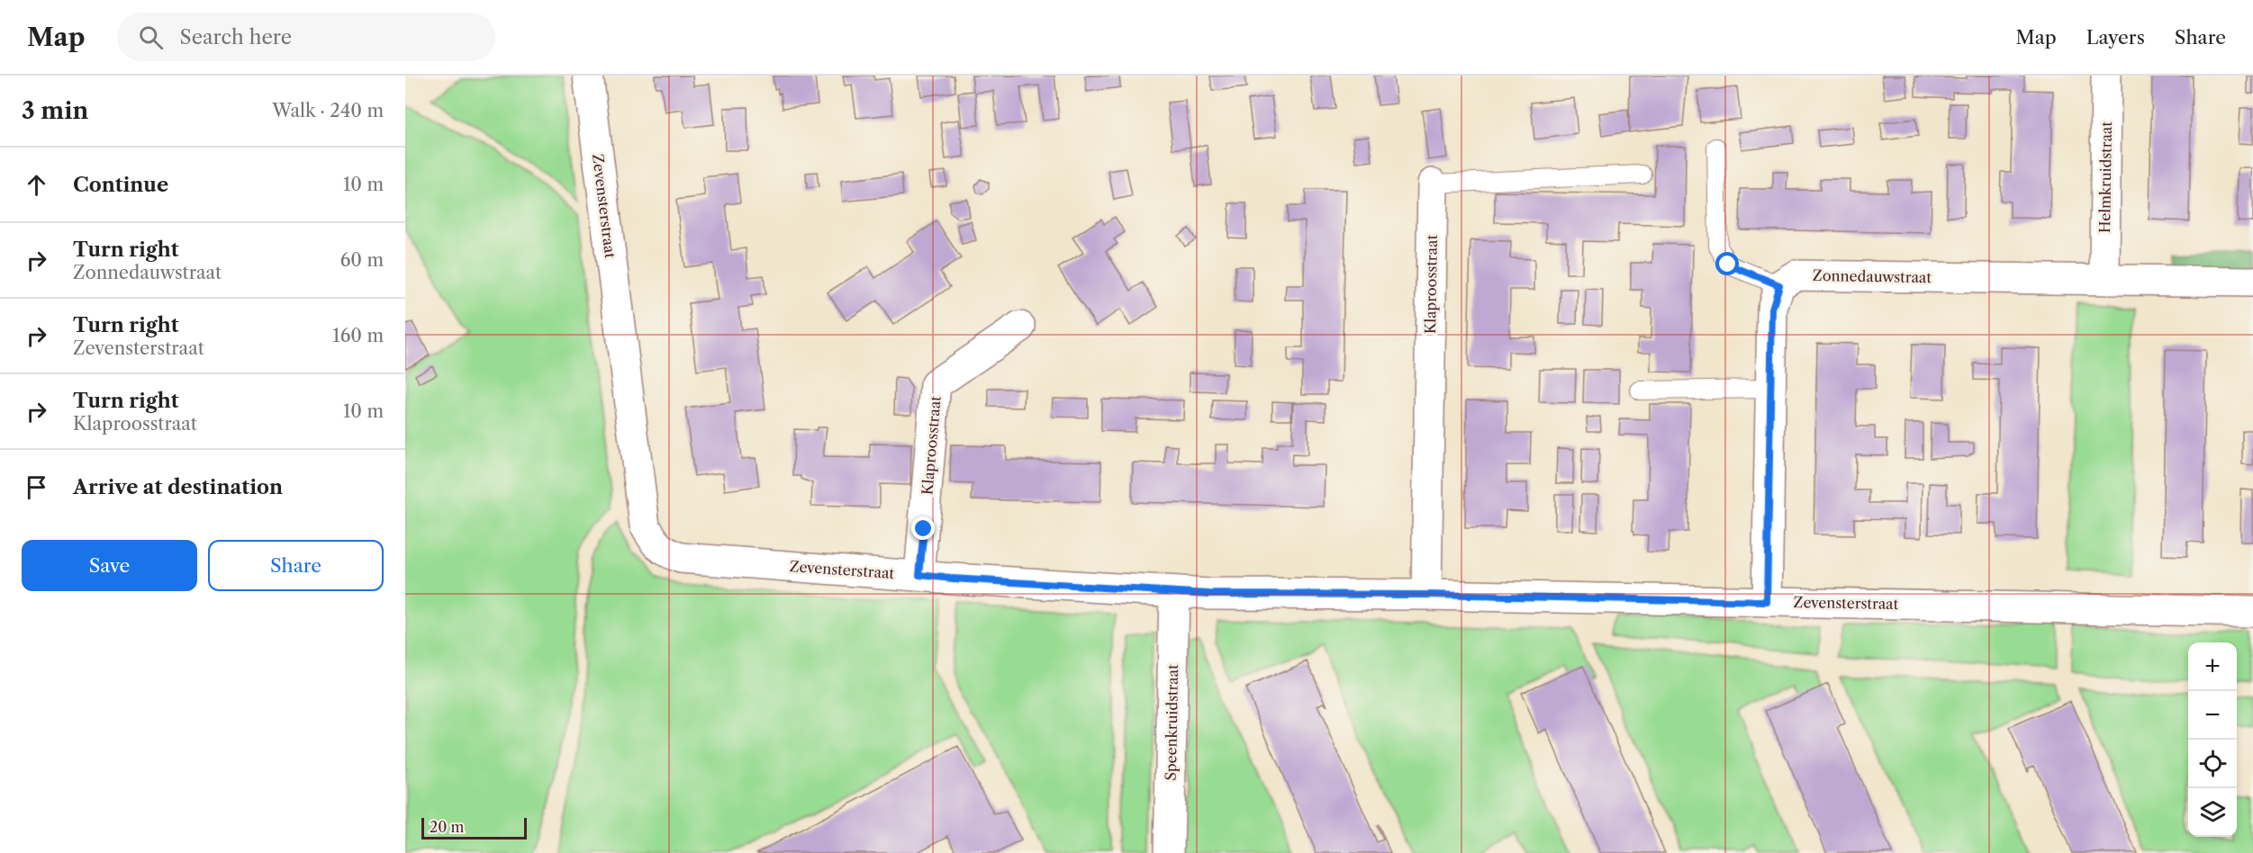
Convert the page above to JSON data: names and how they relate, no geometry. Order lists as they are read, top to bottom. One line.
{"streets":{"street":["Helmkruidstraat","Zevensterstraat","Zonnedauwstraat","Klaproosstraat","Speenkruidstraat"]},"crossings":[["Helmkruidstraat","Zonnedauwstraat"],["Zevensterstraat","Klaproosstraat"],["Zevensterstraat","Speenkruidstraat"]],"scale_bar":"20 m","page":{"header":"Map","search":"Search here","nav":["Map","Layers","Share"],"heading":["3 min","Walk · 240 m"],"list":[["Continue","10 m"],["Turn right","Zonnedauwstraat","60 m"],["Turn right","Zevensterstraat","160 m"],["Turn right","Klaproosstraat","10 m"],"Arrive at destination"],"buttons":["Save","Share"],"map_buttons":["+","−"],"scale":"20 m"}}
